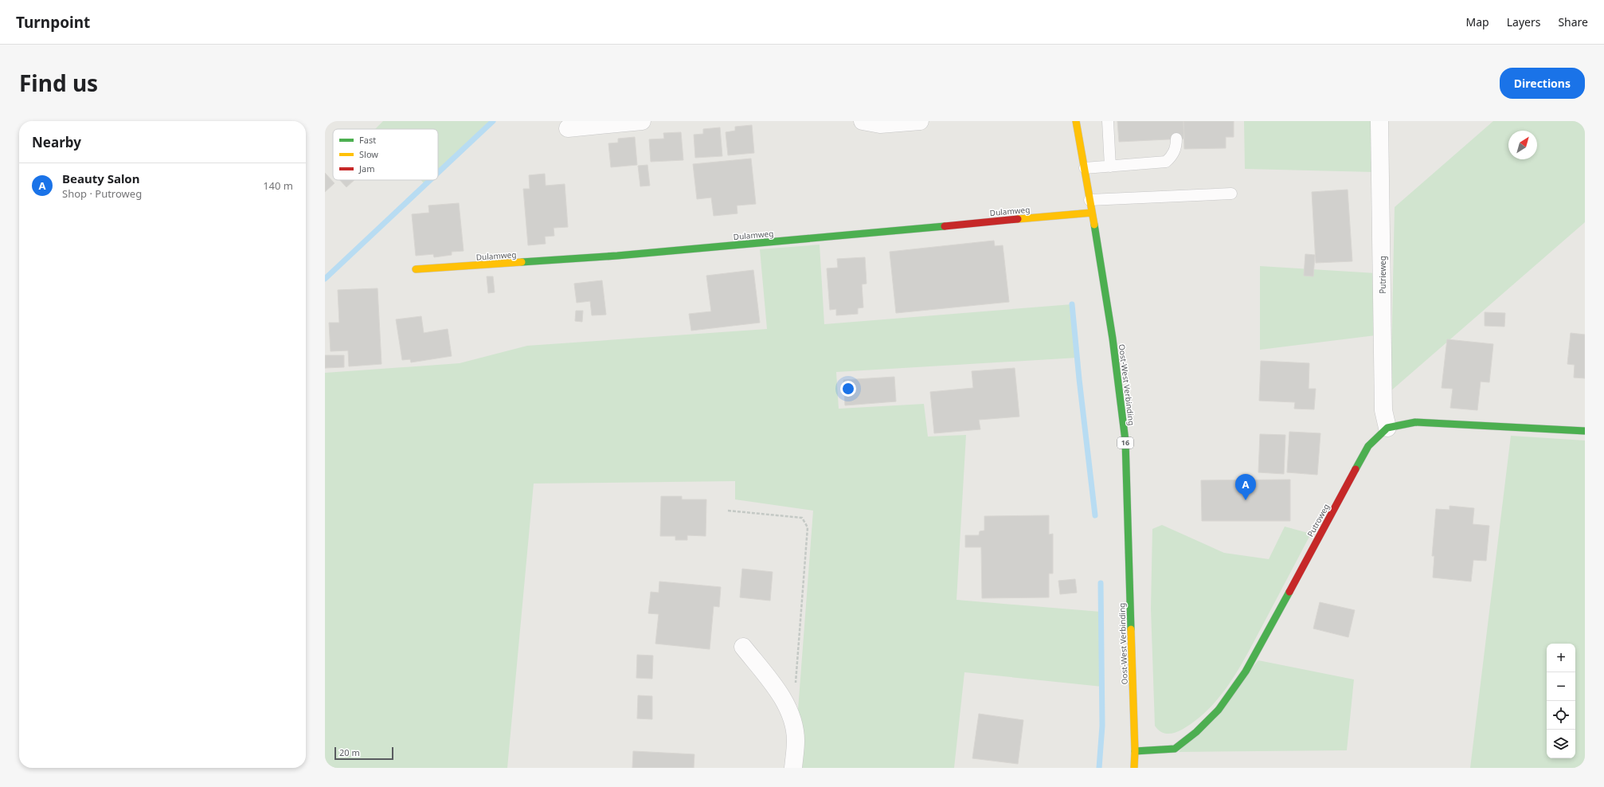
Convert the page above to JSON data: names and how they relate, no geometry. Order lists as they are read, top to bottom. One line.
{"streets":{"street":["Dulamweg","Putrieweg","Oost-West Verbinding","16","Putroweg"]},"crossings":[["Dulamweg","Oost-West Verbinding"],["Putrieweg","Putroweg"],["Oost-West Verbinding","Putroweg"]],"legend":["Fast","Slow","Jam"],"scale_bar":"20 m","north":"top right","page":{"header":"Turnpoint","nav":["Map","Layers","Share"],"title":"Find us","buttons":"Directions","heading":"Nearby","list":[{"mark":"A","name":"Beauty Salon","note":"Shop · Putroweg","value":"140 m"}],"pins":"A","map_buttons":["+","−"],"scale":"20 m"}}
